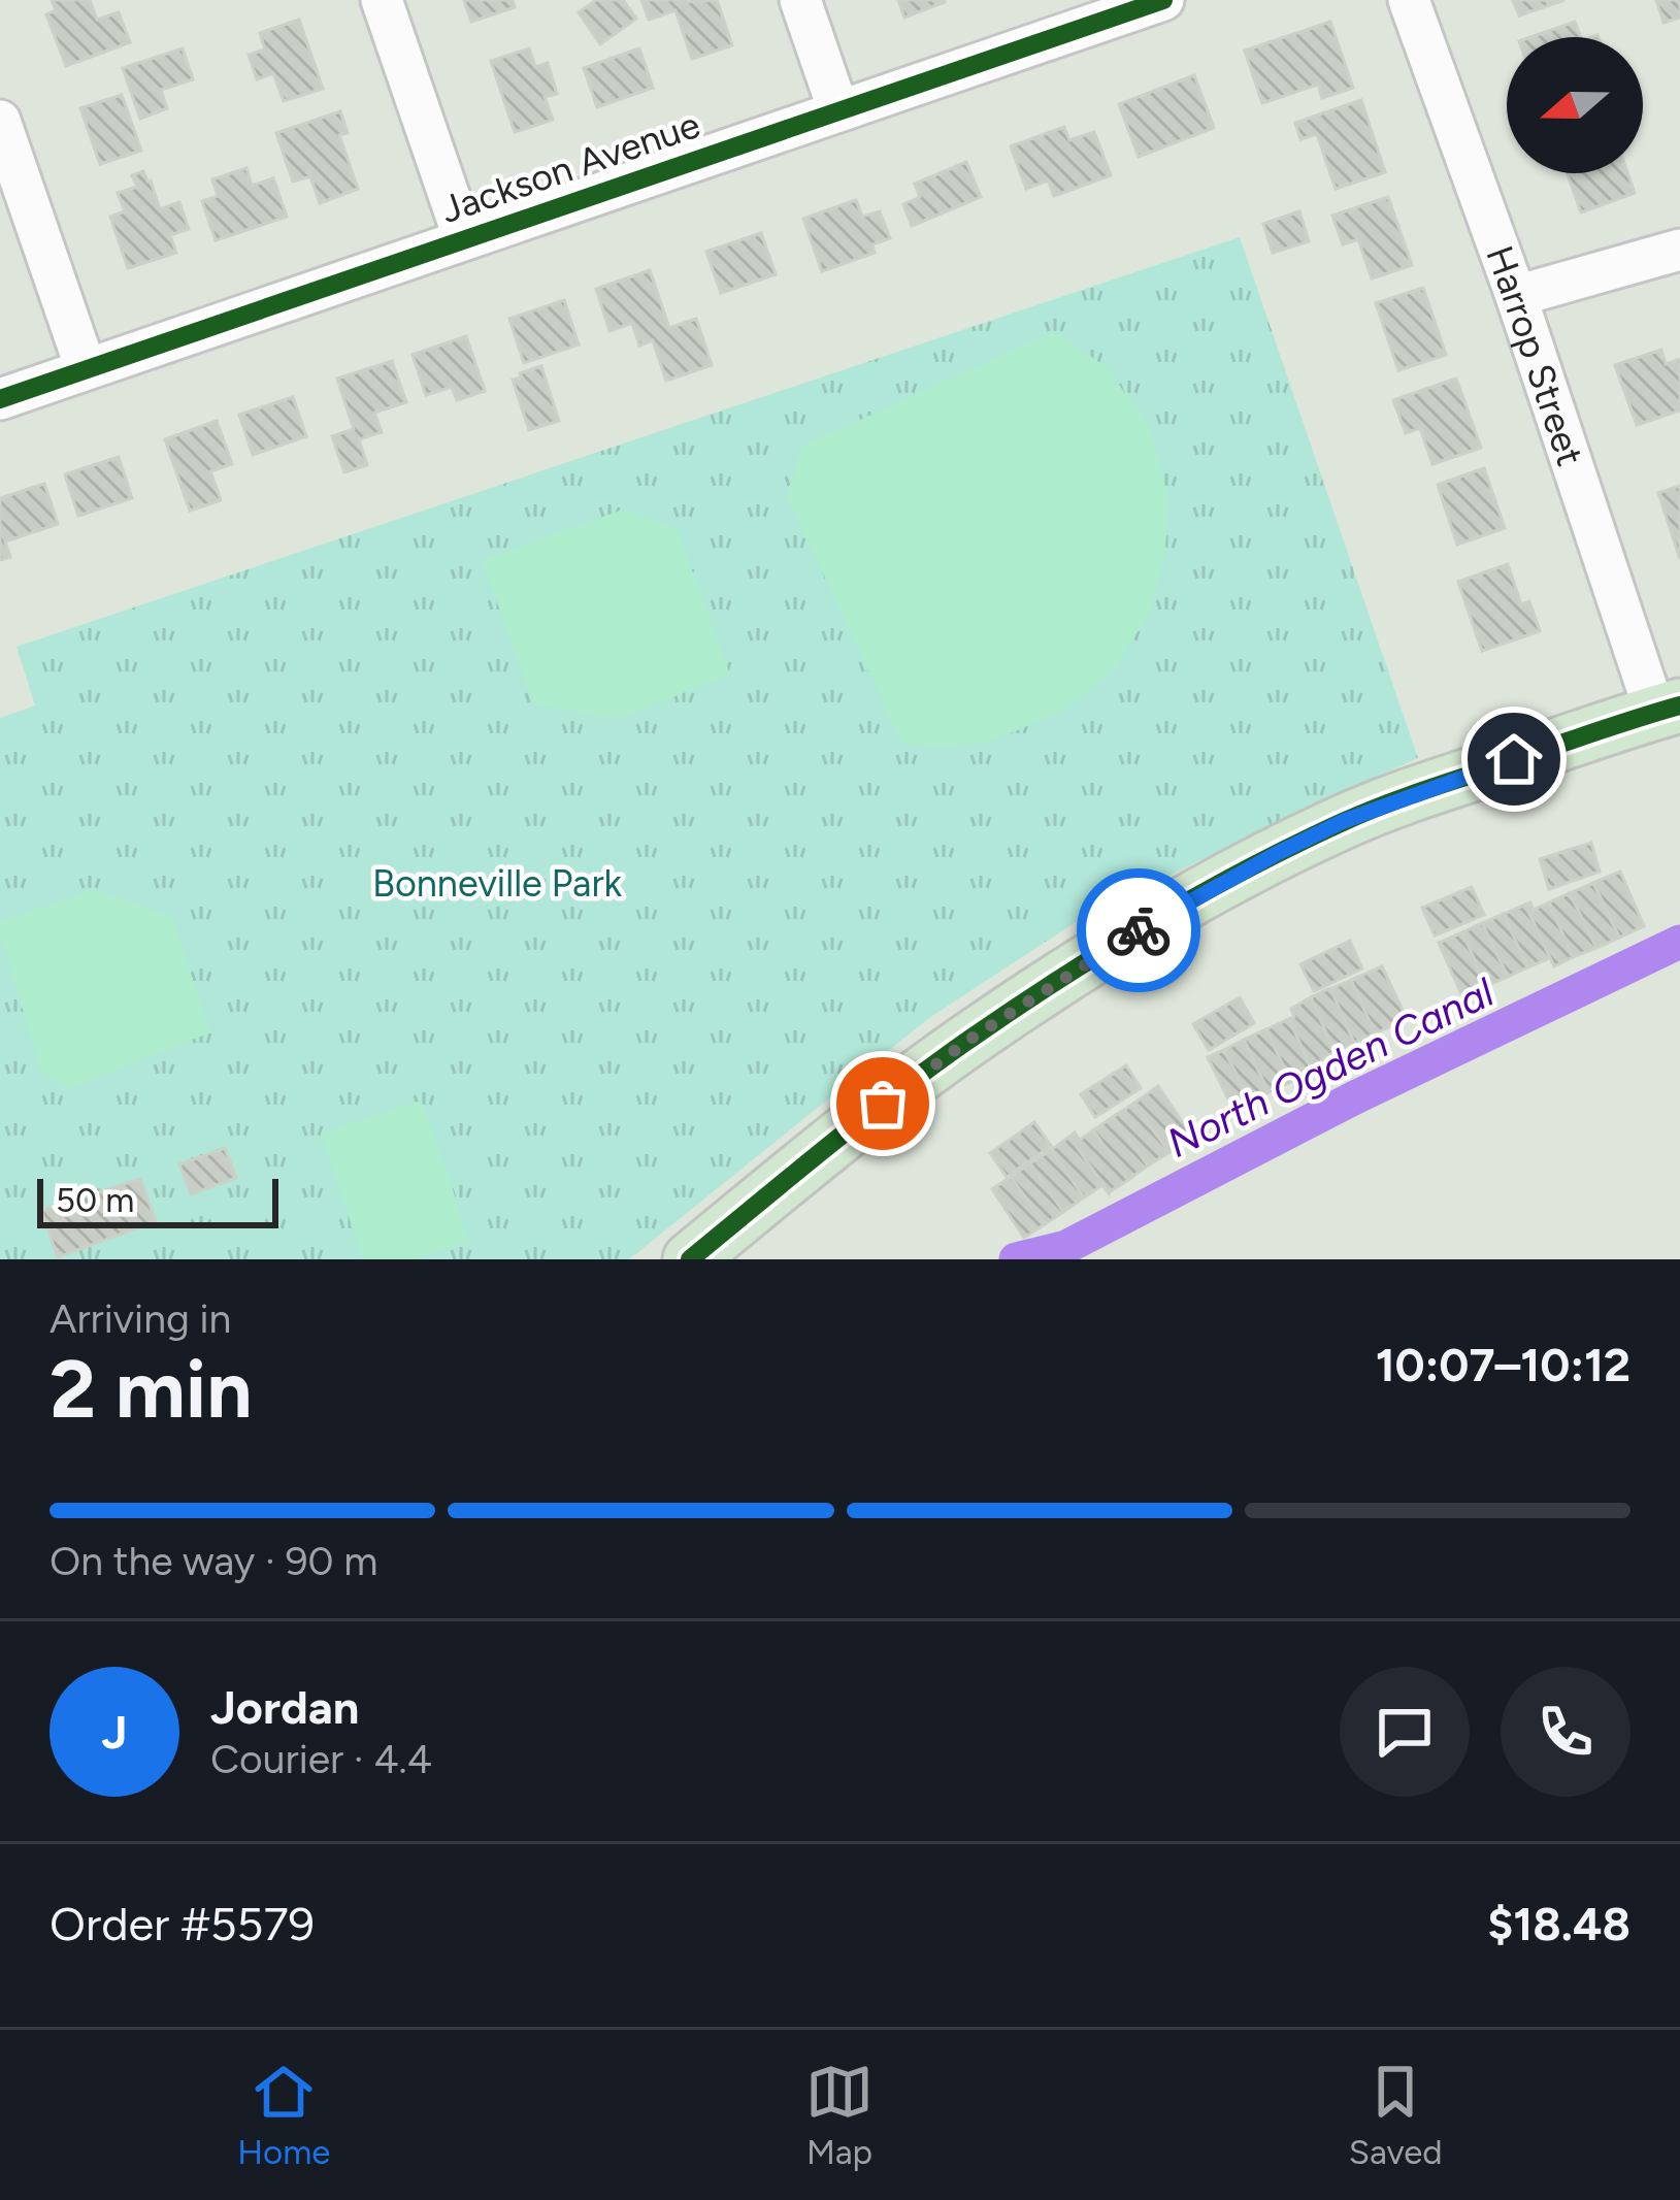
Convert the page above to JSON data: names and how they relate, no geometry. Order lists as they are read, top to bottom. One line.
{"streets":{"street":["Jackson Avenue","Harrop Street"]},"water":["North Ogden Canal"],"parks":["Bonneville Park"],"scale_bar":"50 m","north":"left","page":{"scale":"50 m","heading":["2 min","Arriving in","10:07–10:12"],"panel":["Jordan","Courier · 4.4","Order #5579","$18.48"],"bar":"On the way · 90 m","round":"J","tabs":["Home","Map","Saved"]}}
